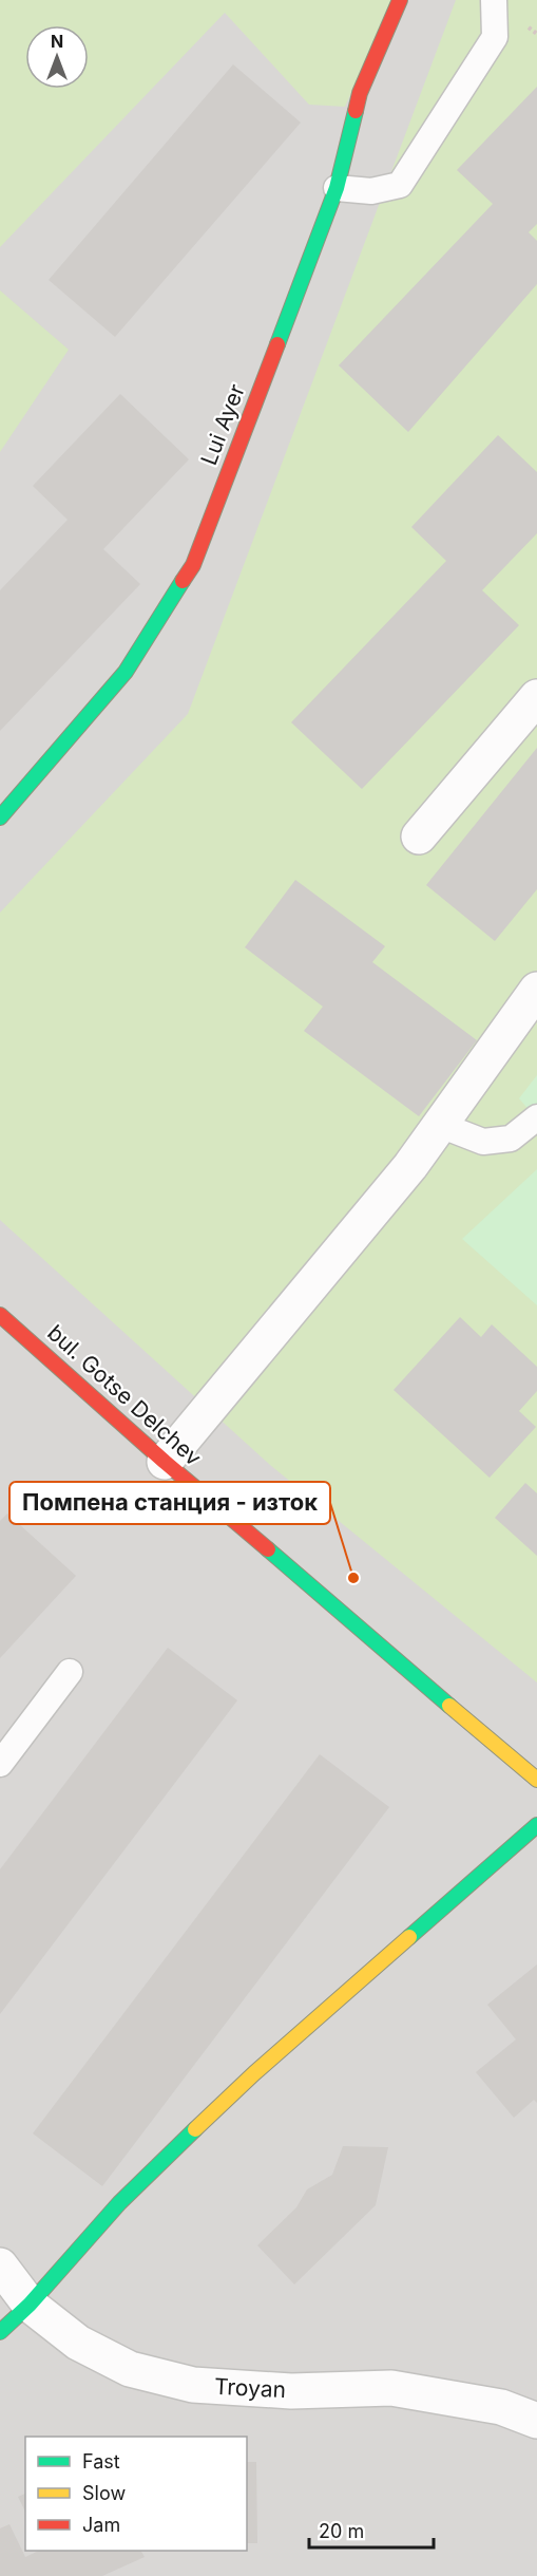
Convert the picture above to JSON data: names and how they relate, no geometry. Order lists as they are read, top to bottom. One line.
{"streets":{"street":["Lui Ayer","bul. Gotse Delchev","Troyan"]},"places":["Помпена станция - изток"],"legend":["Fast","Slow","Jam"],"scale_bar":"20 m","north":"top"}
